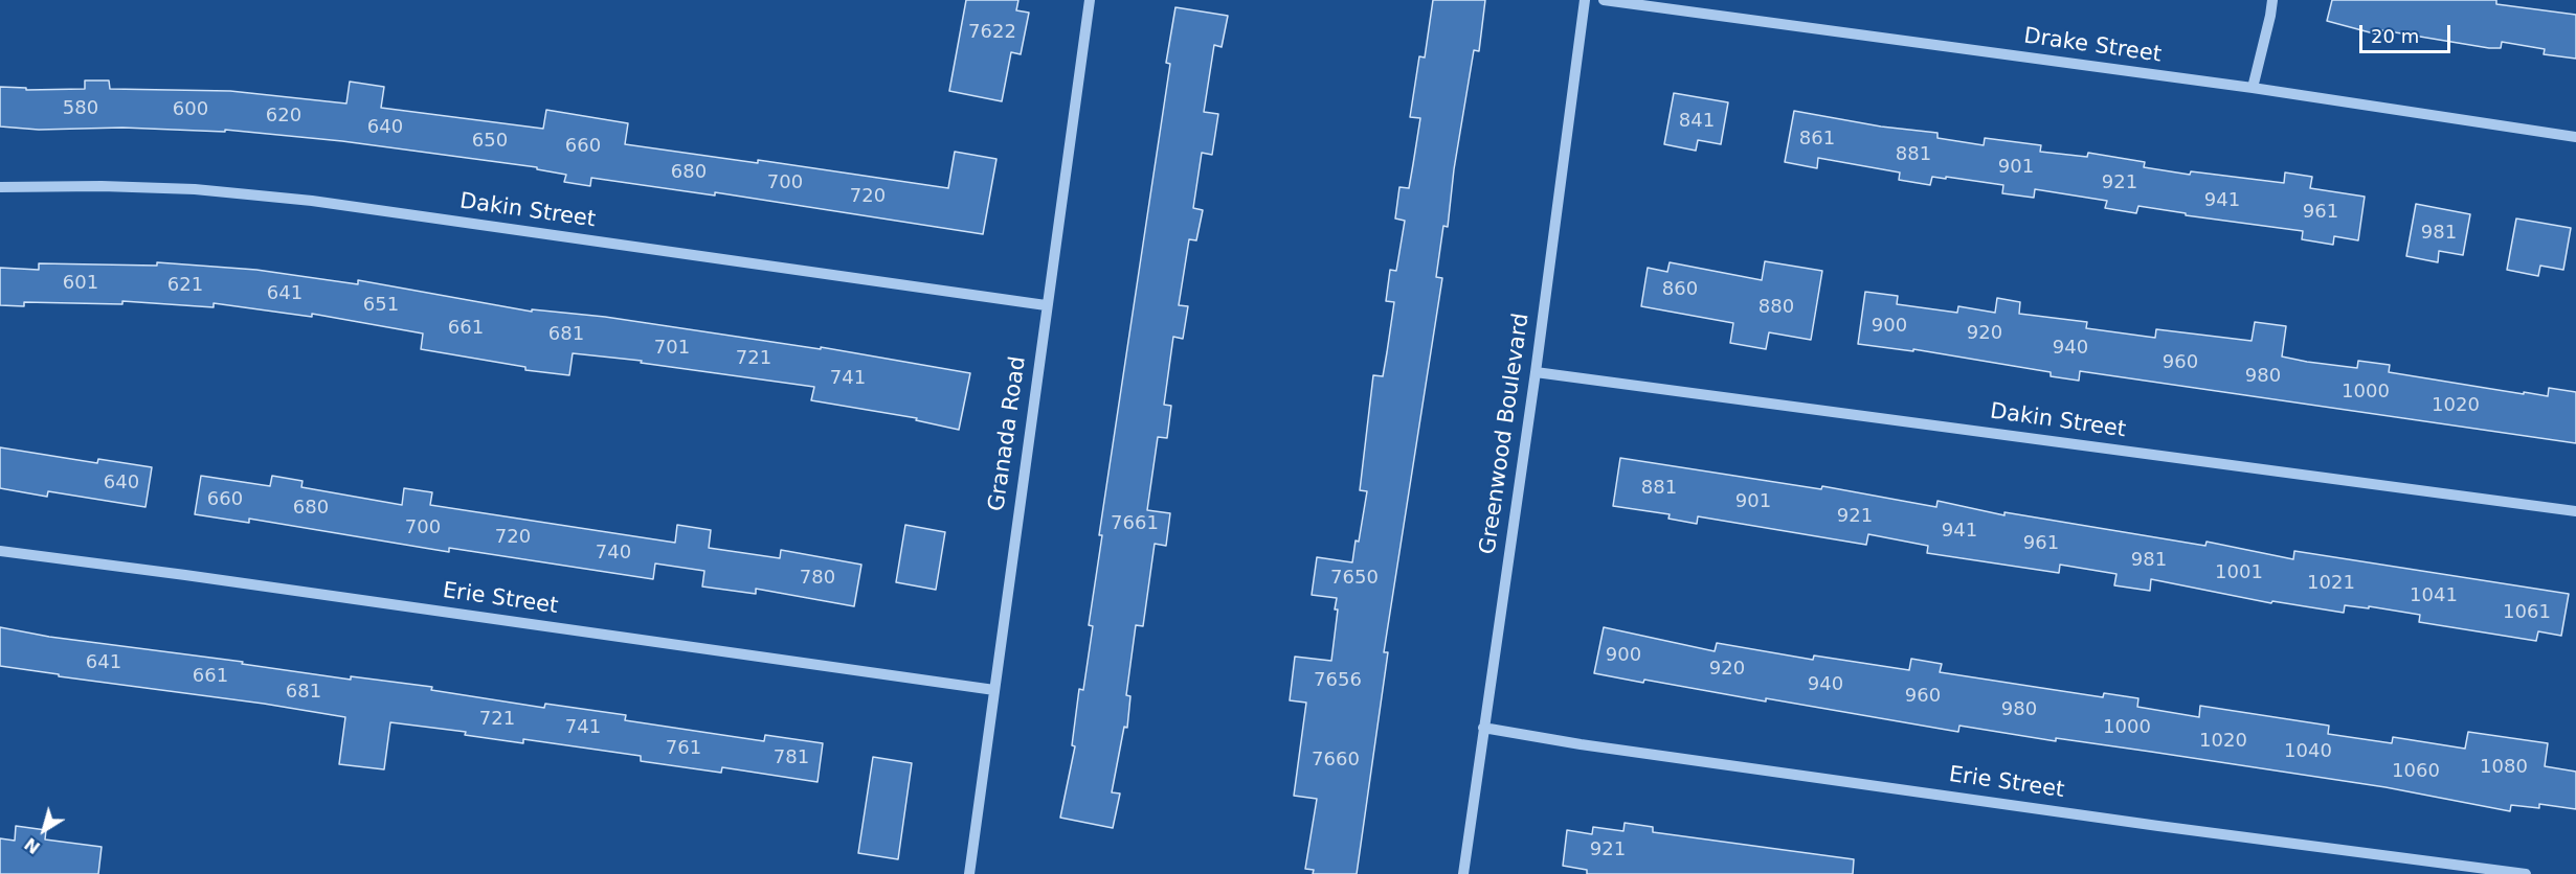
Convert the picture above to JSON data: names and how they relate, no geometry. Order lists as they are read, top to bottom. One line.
{"streets":{"street":["Drake Street","Dakin Street","Granada Road","Greenwood Boulevard","Erie Street"]},"crossings":[["Dakin Street","Granada Road"],["Dakin Street","Greenwood Boulevard"],["Granada Road","Erie Street"],["Greenwood Boulevard","Erie Street"]],"house_numbers":["7622","580","600","620","841","640","861","650","660","881","901","680","700","921","720","941","961","981","601","621","860","641","651","880","900","661","920","681","701","940","721","960","980","741","1000","1020","640","881","660","901","680","921","7661","700","941","720","961","740","981","1001","780","7650","1021","1041","1061","900","641","920","661","7656","940","681","960","980","721","741","1000","1020","761","1040","781","7660","1080","1060","921"],"scale_bar":"20 m","north":"bottom left"}
